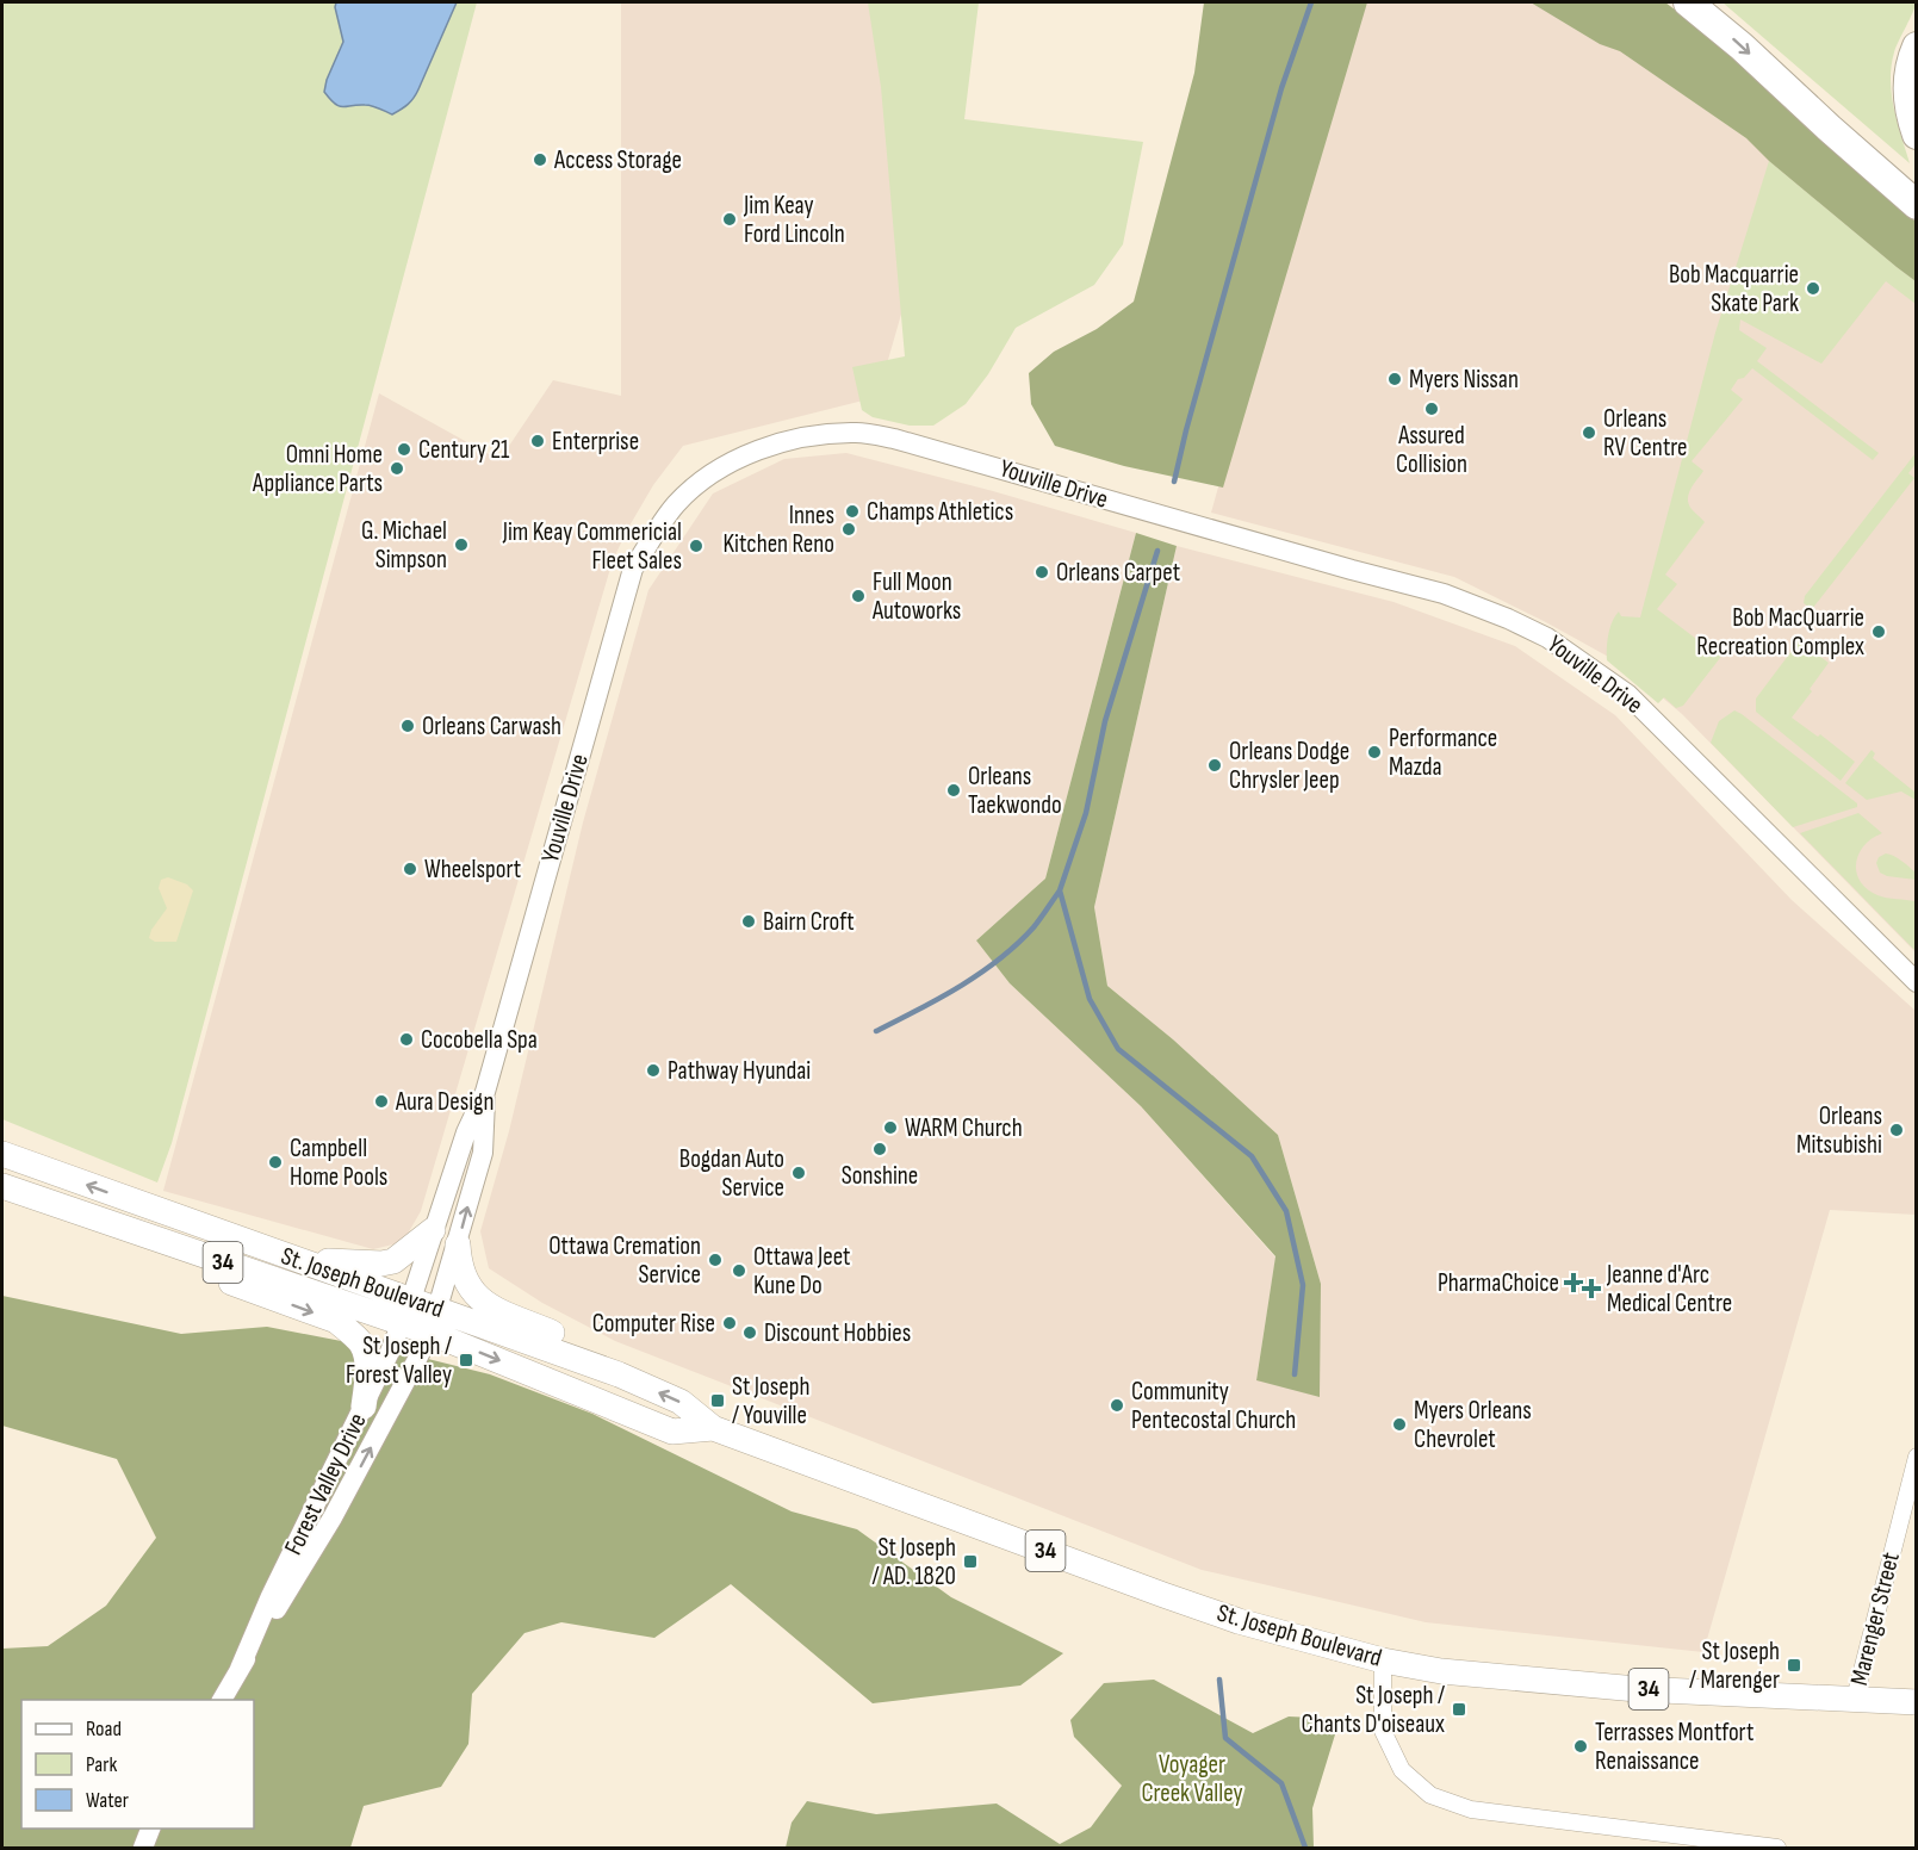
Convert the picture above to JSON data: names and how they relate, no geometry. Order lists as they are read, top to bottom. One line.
{"streets":{"main road":["34","St. Joseph Boulevard"],"street":["Youville Drive","Forest Valley Drive","Marenger Street"]},"crossings":[["Youville Drive","St. Joseph Boulevard"],["Youville Drive","Forest Valley Drive"],["St. Joseph Boulevard","Forest Valley Drive"],["St. Joseph Boulevard","Marenger Street"]],"parks":["Voyager Creek Valley"],"places":{"other":["Access Storage","Jim Keay Ford Lincoln","Bob Macquarrie Skate Park","Myers Nissan","Assured Collision","Orleans RV Centre","Enterprise","Century 21","Omni Home Appliance Parts","Champs Athletics","Innes Kitchen Reno","G. Michael Simpson","Jim Keay Commericial Fleet Sales","Orleans Carpet","Full Moon Autoworks","Bob MacQuarrie Recreation Complex","Orleans Carwash","Performance Mazda","Orleans Dodge Chrysler Jeep","Orleans Taekwondo","Wheelsport","Bairn Croft","Cocobella Spa","Pathway Hyundai","Aura Design","WARM Church","Orleans Mitsubishi","Sonshine","Campbell Home Pools","Bogdan Auto Service","Ottawa Cremation Service","Ottawa Jeet Kune Do","Computer Rise","Discount Hobbies","Community Pentecostal Church","Myers Orleans Chevrolet","Terrasses Montfort Renaissance"],"health":["PharmaChoice","Jeanne d'Arc Medical Centre"],"transit":["St Joseph / Forest Valley","St Joseph / Youville","St Joseph / AD. 1820","St Joseph / Marenger","St Joseph / Chants D'oiseaux"]},"legend":["Road","Park","Water"]}
